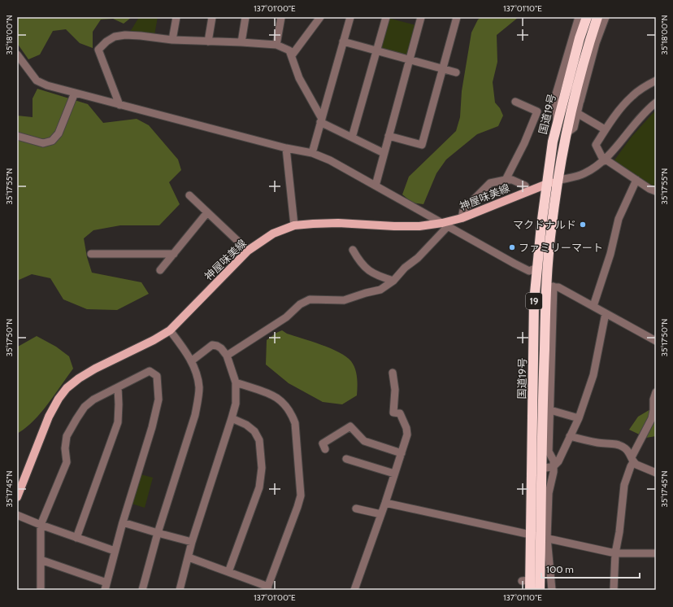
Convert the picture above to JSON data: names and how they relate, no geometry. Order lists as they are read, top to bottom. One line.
{"streets":{"highway":["国道19号","19"],"main road":["神屋味美線"]},"crossings":[["国道19号","神屋味美線"]],"places":["マクドナルド","ファミリーマート"],"scale_bar":"100 m","coordinates":["137°01'00\"E","137°01'10\"E","35°18'00\"N","35°17'55\"N","35°17'50\"N","35°17'45\"N"]}
